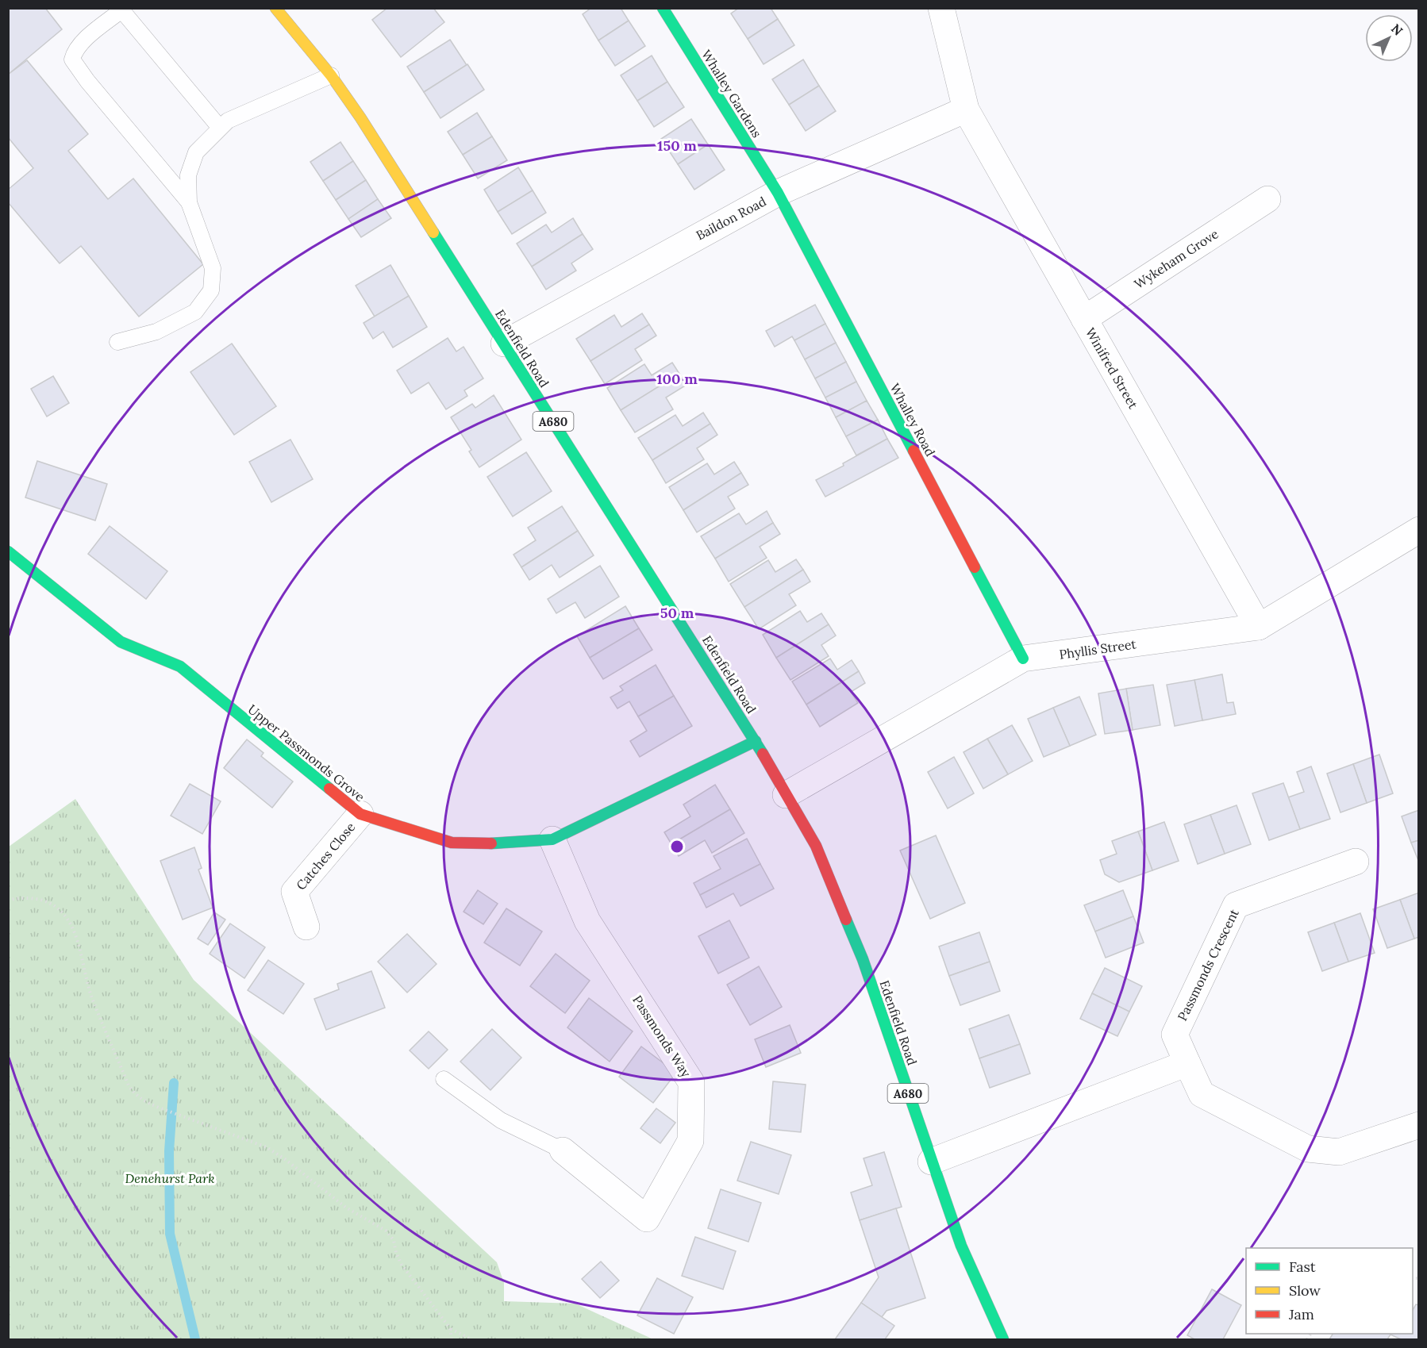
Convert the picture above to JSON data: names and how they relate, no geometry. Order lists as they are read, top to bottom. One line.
{"streets":{"street":["Whalley Gardens","Baildon Road","Wykeham Grove","Edenfield Road","Winifred Street","Whalley Road","A680","Phyllis Street","Upper Passmonds Grove","Catches Close","Passmonds Crescent","Passmonds Way"]},"crossings":[["Whalley Gardens","Baildon Road"],["Whalley Gardens","Whalley Road"],["Baildon Road","Edenfield Road"],["Baildon Road","Winifred Street"],["Baildon Road","Whalley Road"],["Wykeham Grove","Winifred Street"],["Edenfield Road","Phyllis Street"],["Edenfield Road","Upper Passmonds Grove"],["Winifred Street","Phyllis Street"],["Whalley Road","Phyllis Street"],["Upper Passmonds Grove","Catches Close"],["Upper Passmonds Grove","Passmonds Way"]],"parks":["Denehurst Park"],"legend":["Fast","Slow","Jam"],"north":"top right","rings":["150 m","100 m","50 m"]}
